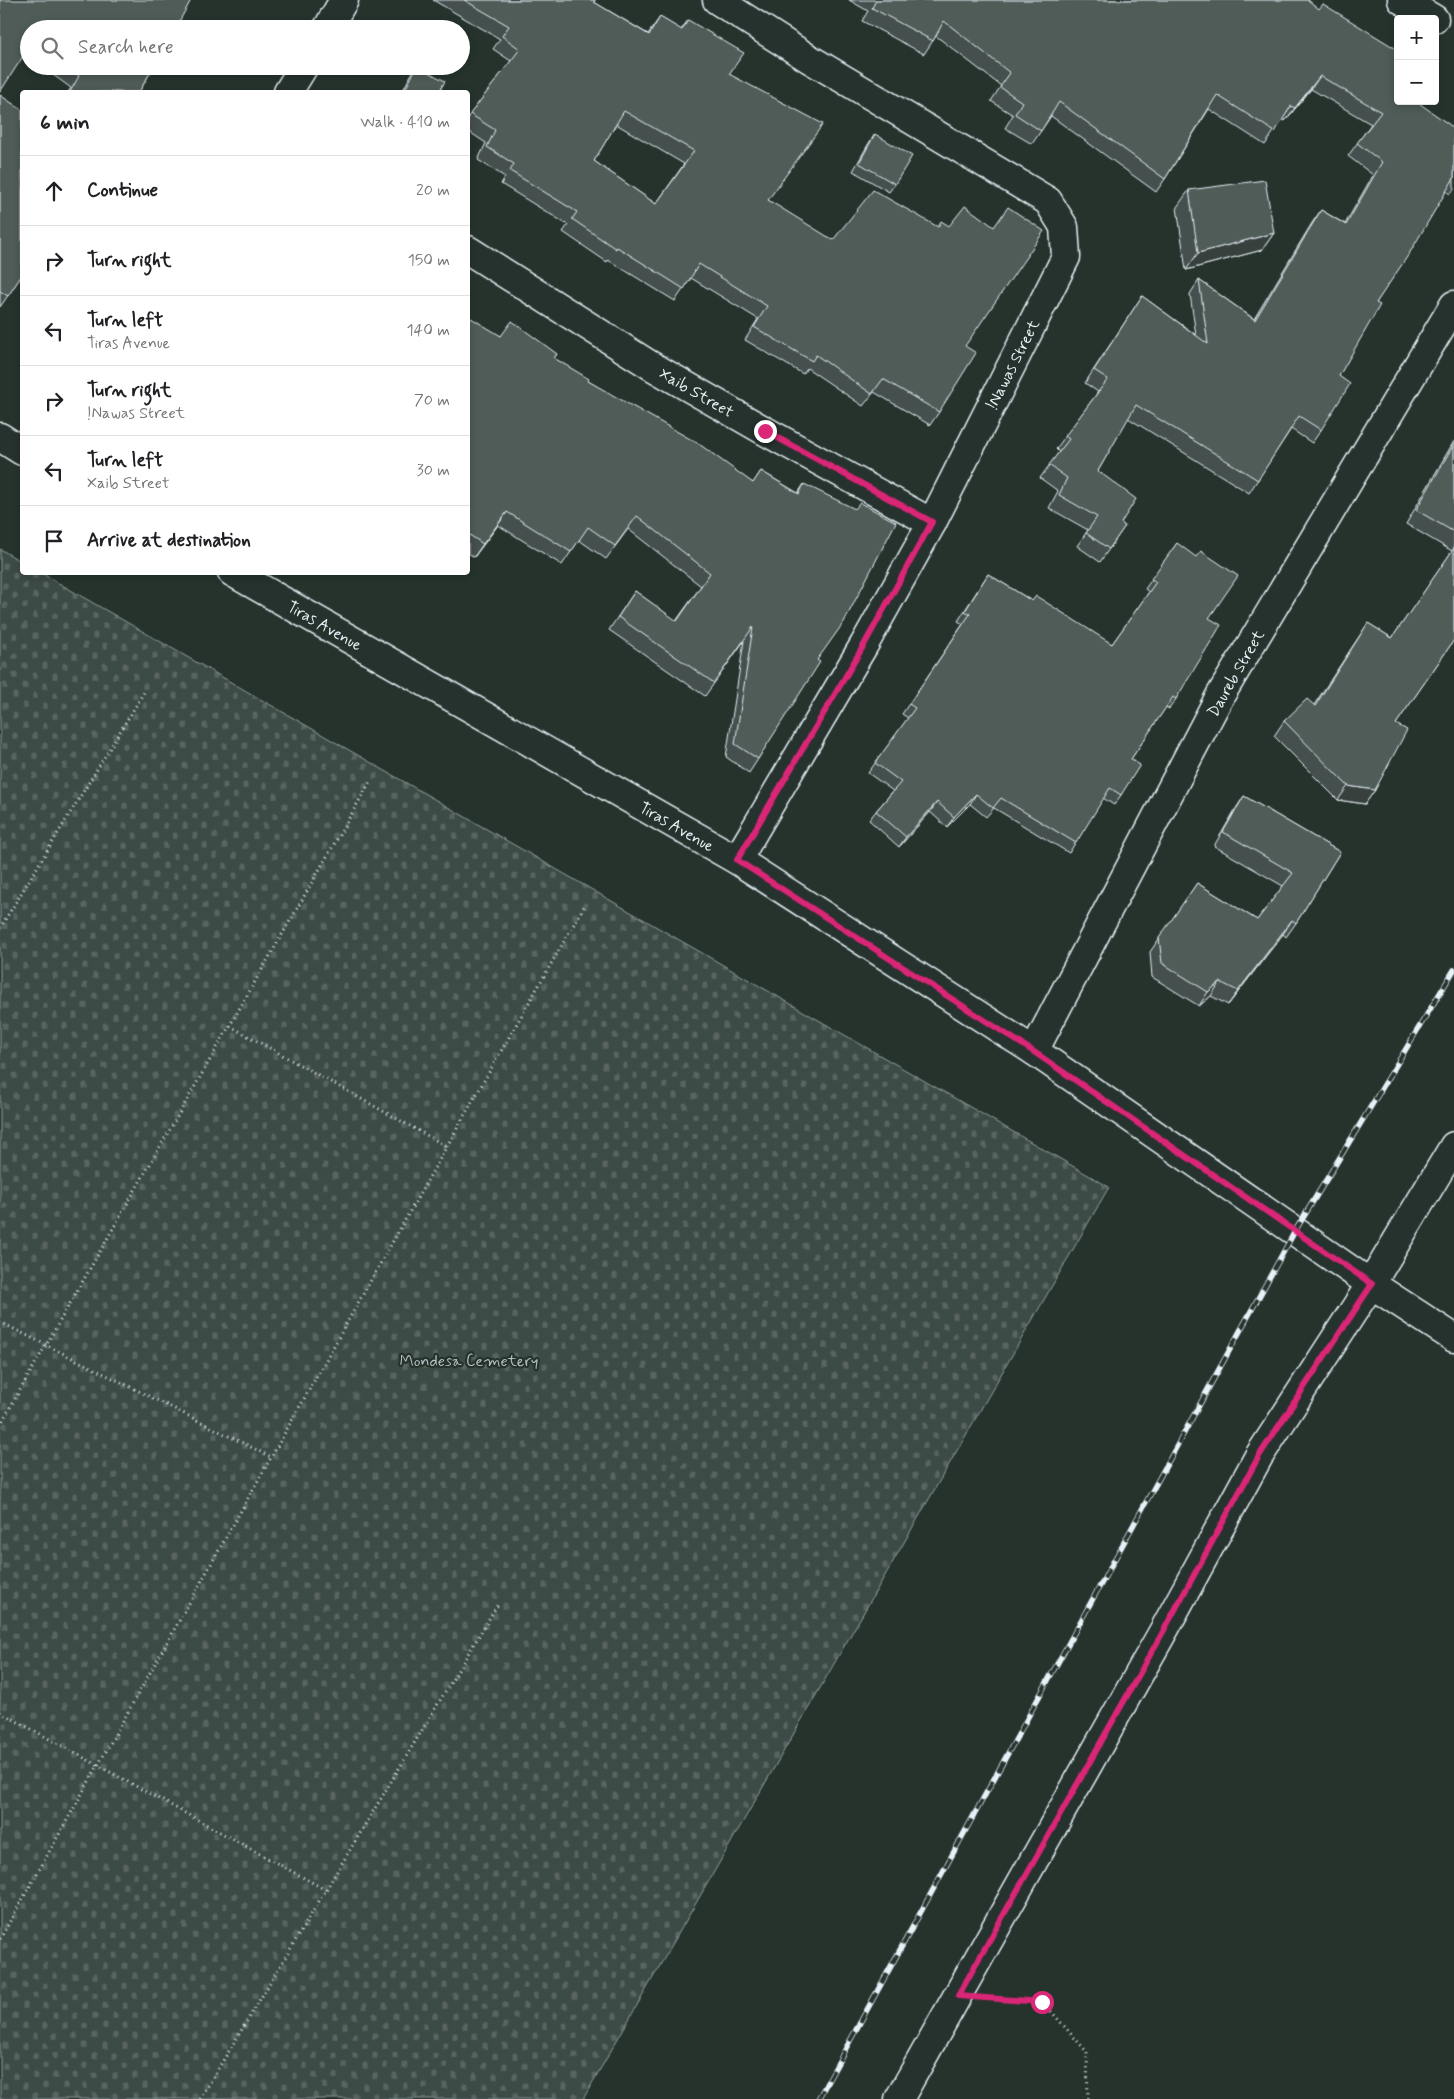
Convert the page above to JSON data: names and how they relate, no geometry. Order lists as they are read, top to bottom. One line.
{"streets":{"street":["!Nawas Street","Xaib Street","Tiras Avenue","Daureb Street"]},"crossings":[["!Nawas Street","Xaib Street"],["!Nawas Street","Tiras Avenue"],["Tiras Avenue","Daureb Street"]],"parks":["Mondesa Cemetery"],"page":{"map_buttons":["+","−"],"search":"Search here","heading":["6 min","Walk · 410 m"],"list":[["Continue","20 m"],["Turn right","150 m"],["Turn left","Tiras Avenue","140 m"],["Turn right","!Nawas Street","70 m"],["Turn left","Xaib Street","30 m"],"Arrive at destination"]}}
